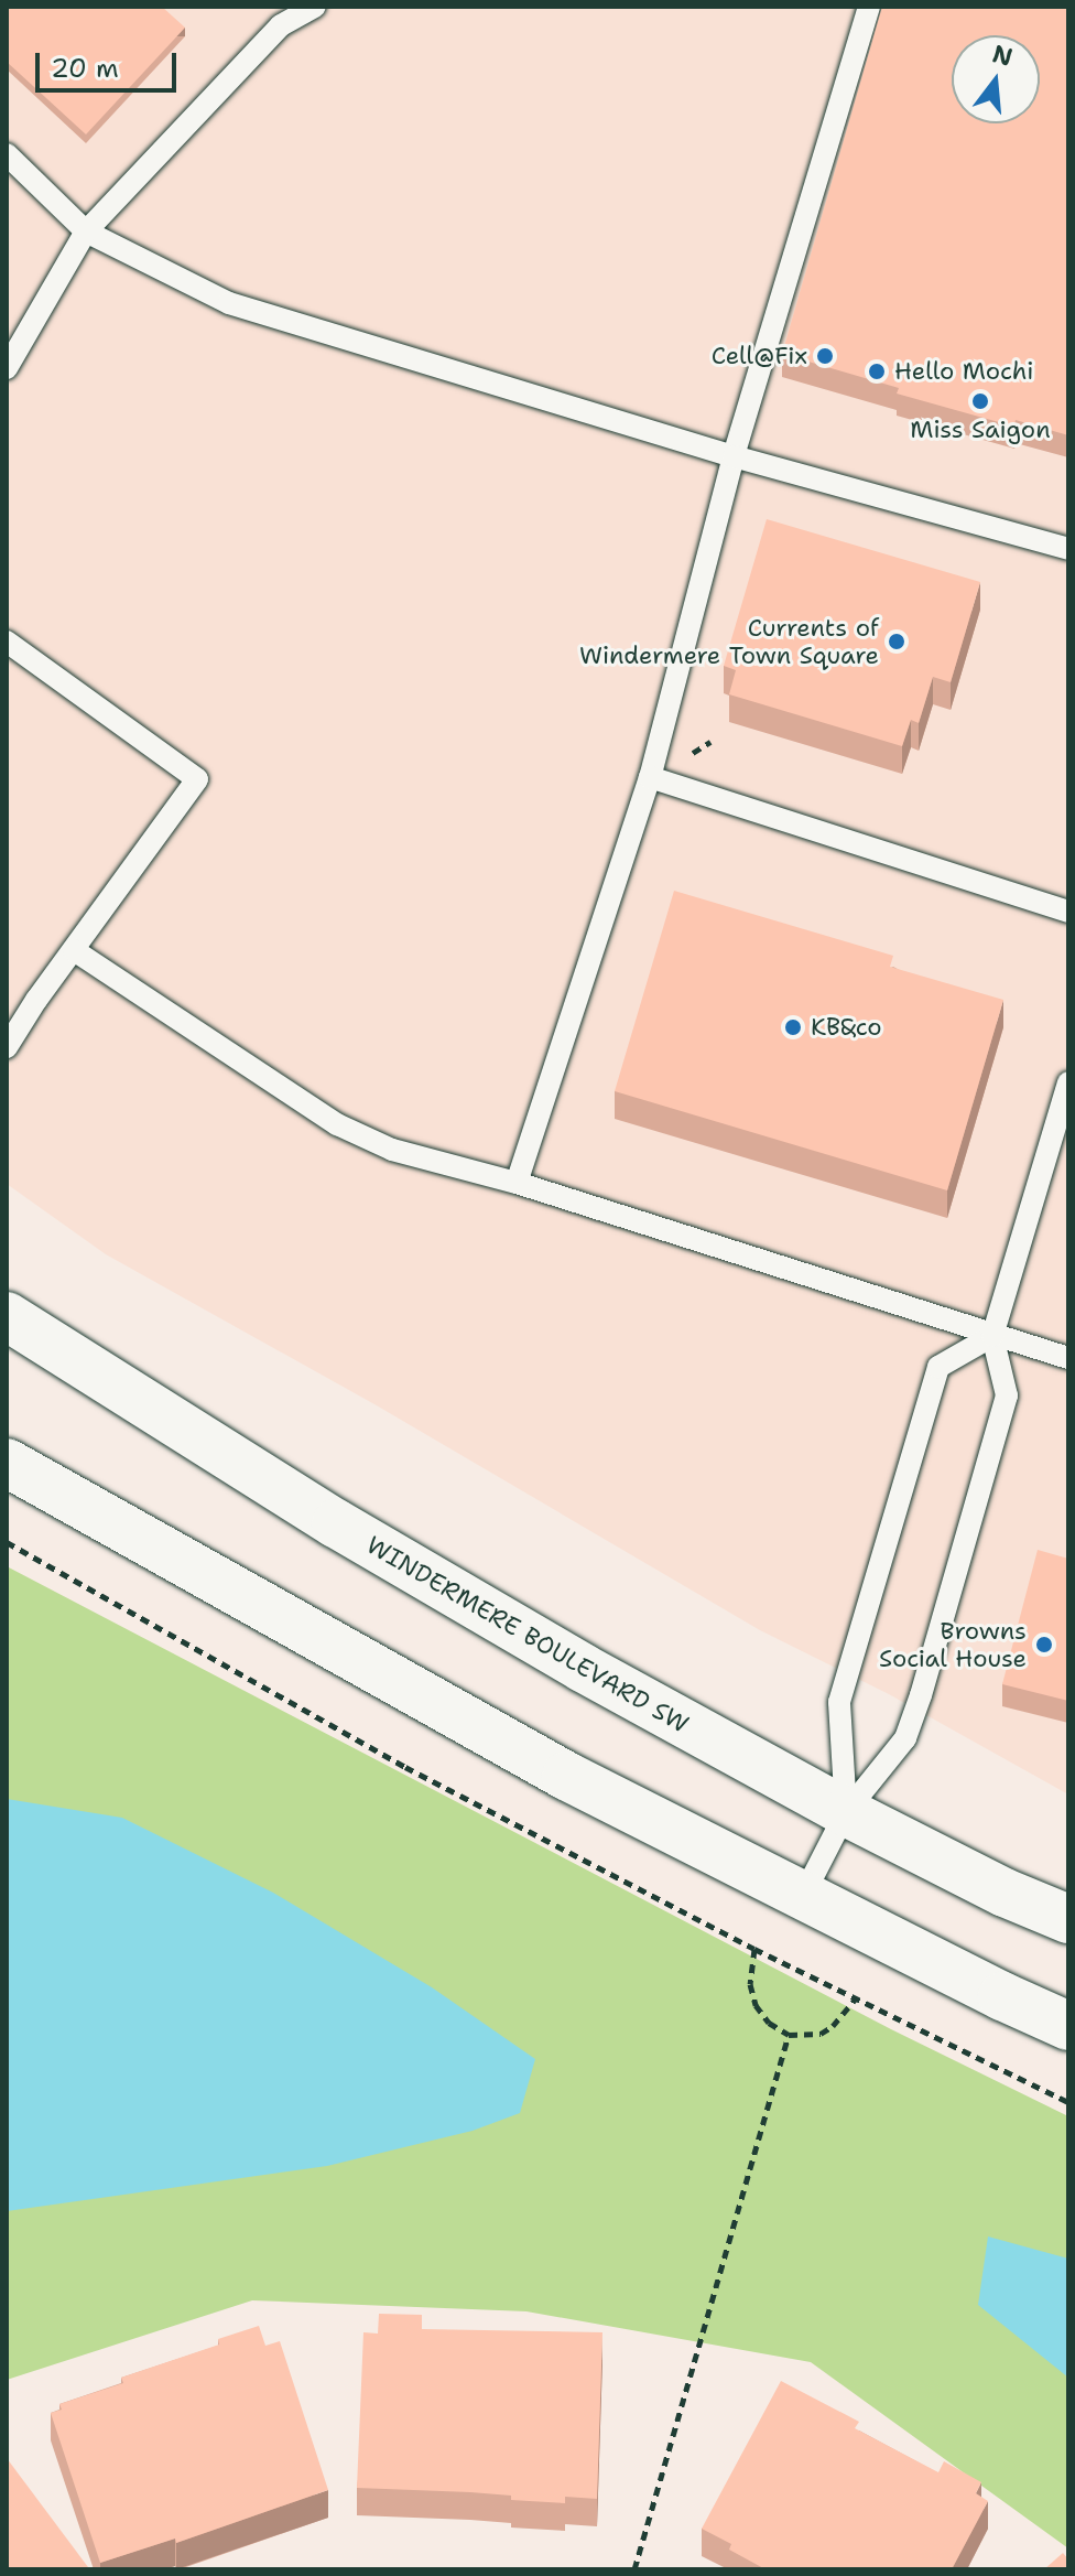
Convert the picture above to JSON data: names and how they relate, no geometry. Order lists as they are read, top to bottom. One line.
{"streets":{"main road":["WINDERMERE BOULEVARD SW"]},"places":["Cell@Fix","Hello Mochi","Miss Saigon","Currents of Windermere Town Square","KB&co","Browns Social House"],"scale_bar":"20 m","north":"top"}
